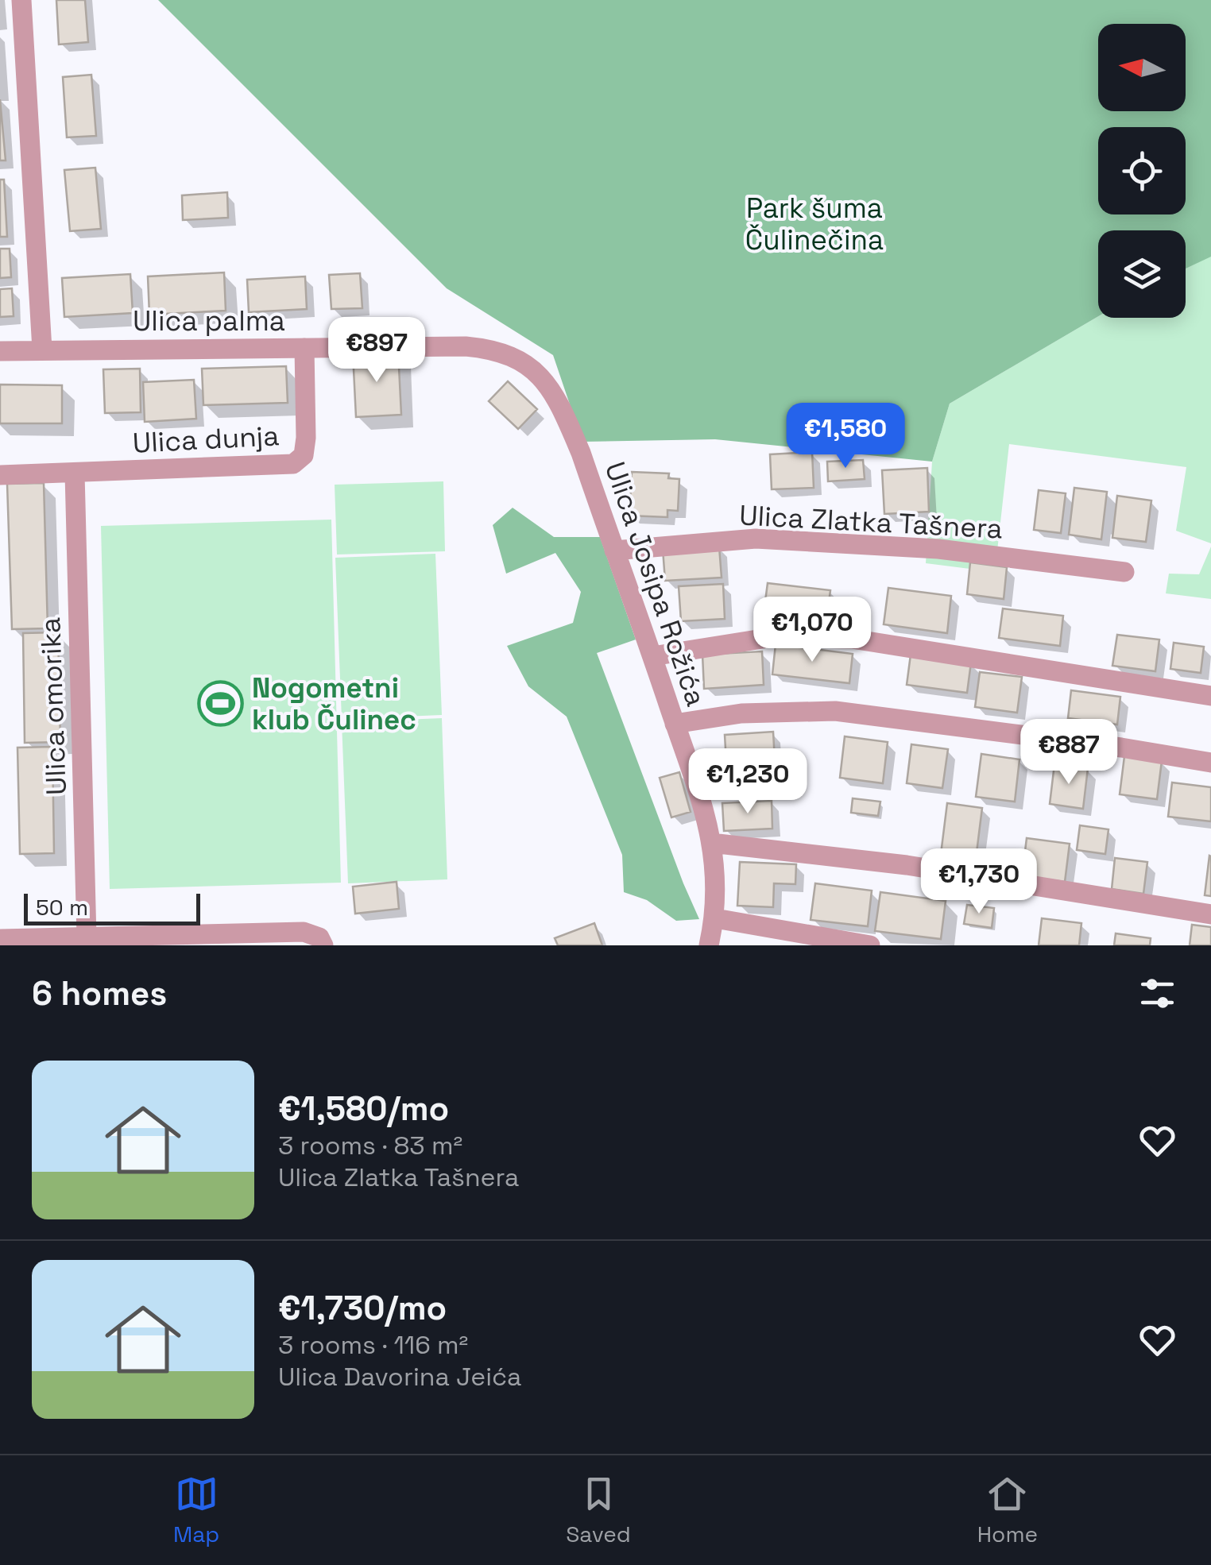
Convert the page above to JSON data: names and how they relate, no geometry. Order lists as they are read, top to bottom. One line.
{"streets":{"street":["Ulica palma","Ulica dunja","Ulica Zlatka Tašnera","Ulica Josipa Rožića","Ulica omorika"]},"crossings":[["Ulica palma","Ulica dunja"],["Ulica palma","Ulica Josipa Rožića"],["Ulica dunja","Ulica omorika"],["Ulica Zlatka Tašnera","Ulica Josipa Rožića"]],"parks":["Park šuma Čulinečina"],"places":{"sports":["Nogometni klub Čulinec"]},"scale_bar":"50 m","north":"left","page":{"price":["€897","€1,580","€1,070","€887","€1,230","€1,730"],"scale":"50 m","heading":"6 homes","list":[{"name":"€1,580/mo","note":"3 rooms · 83 m² · Ulica Zlatka Tašnera"},{"name":"€1,730/mo","note":"3 rooms · 116 m² · Ulica Davorina Jeića"}],"tabs":["Map","Saved","Home"]}}
